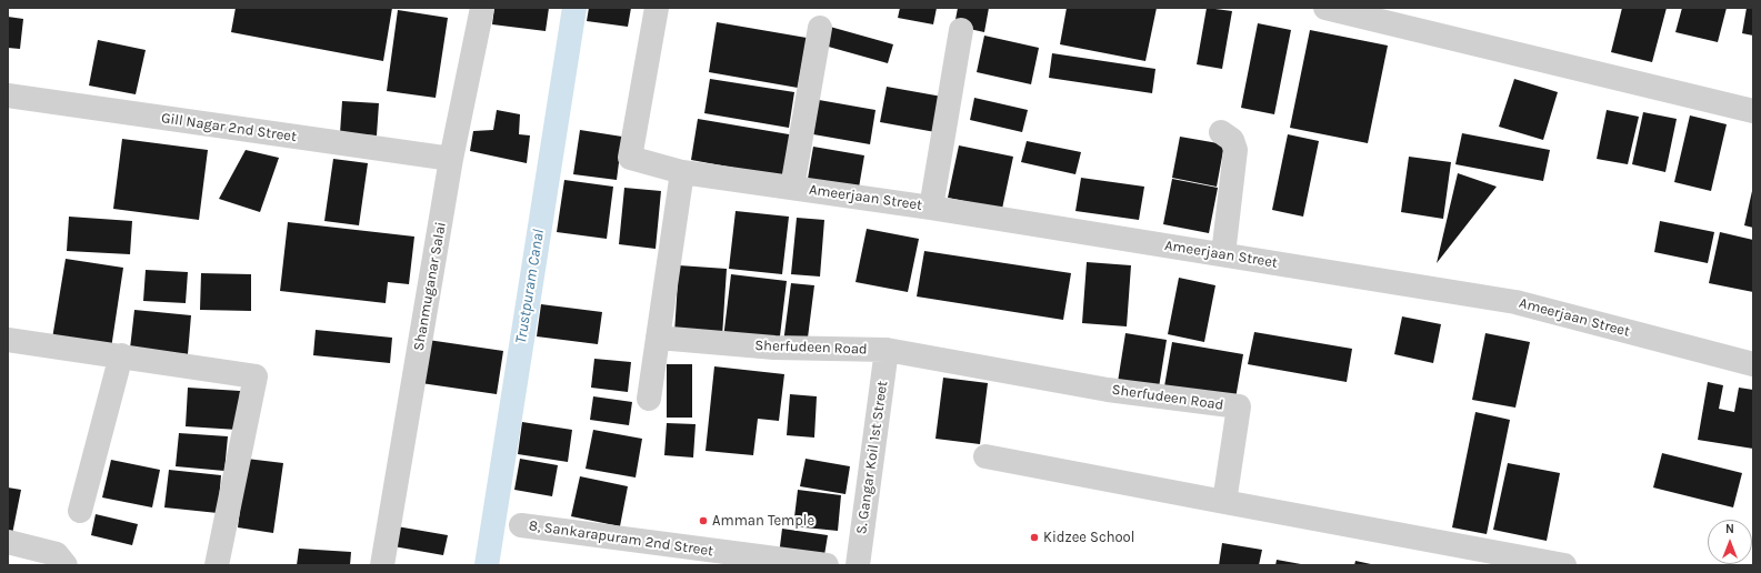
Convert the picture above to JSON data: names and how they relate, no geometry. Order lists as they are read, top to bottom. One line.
{"streets":{"street":["Gill Nagar 2nd Street","Ameerjaan Street","Shanmuganar Salai","Sherfudeen Road","S. Gangar Koil 1st Street","8, Sankarapuram 2nd Street"]},"crossings":[["Gill Nagar 2nd Street","Shanmuganar Salai"],["Sherfudeen Road","S. Gangar Koil 1st Street"]],"water":["Trustpuram Canal"],"places":["Amman Temple","Kidzee School"],"north":"top"}
